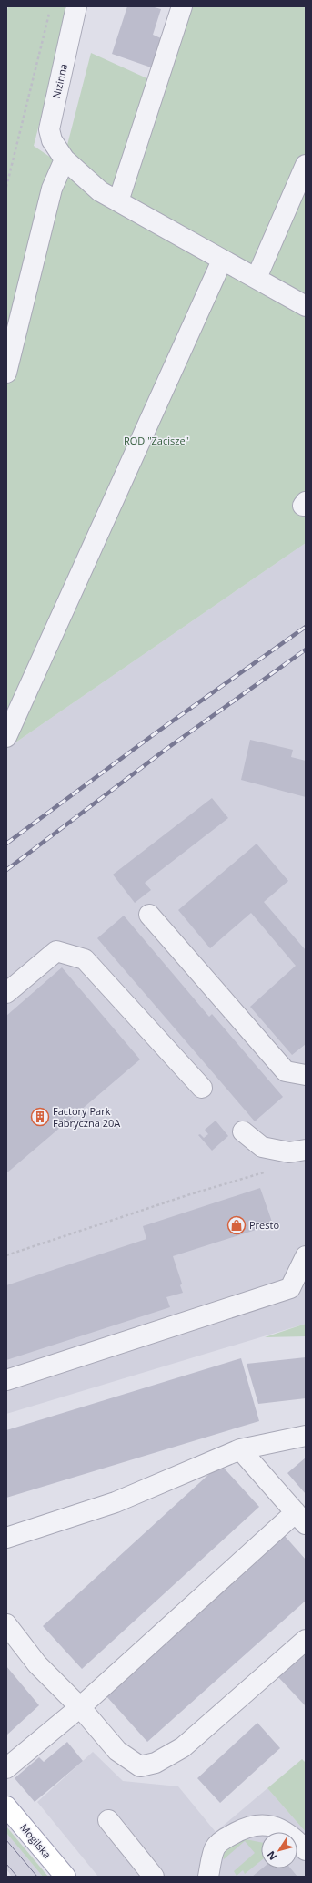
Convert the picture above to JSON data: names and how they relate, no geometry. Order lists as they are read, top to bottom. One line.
{"streets":{"main road":["Mogilska"],"street":["Nizinna"]},"parks":["ROD \"Zacisze\""],"places":{"building":["Factory Park Fabryczna 20A"],"shop":["Presto"]},"north":"bottom left"}
